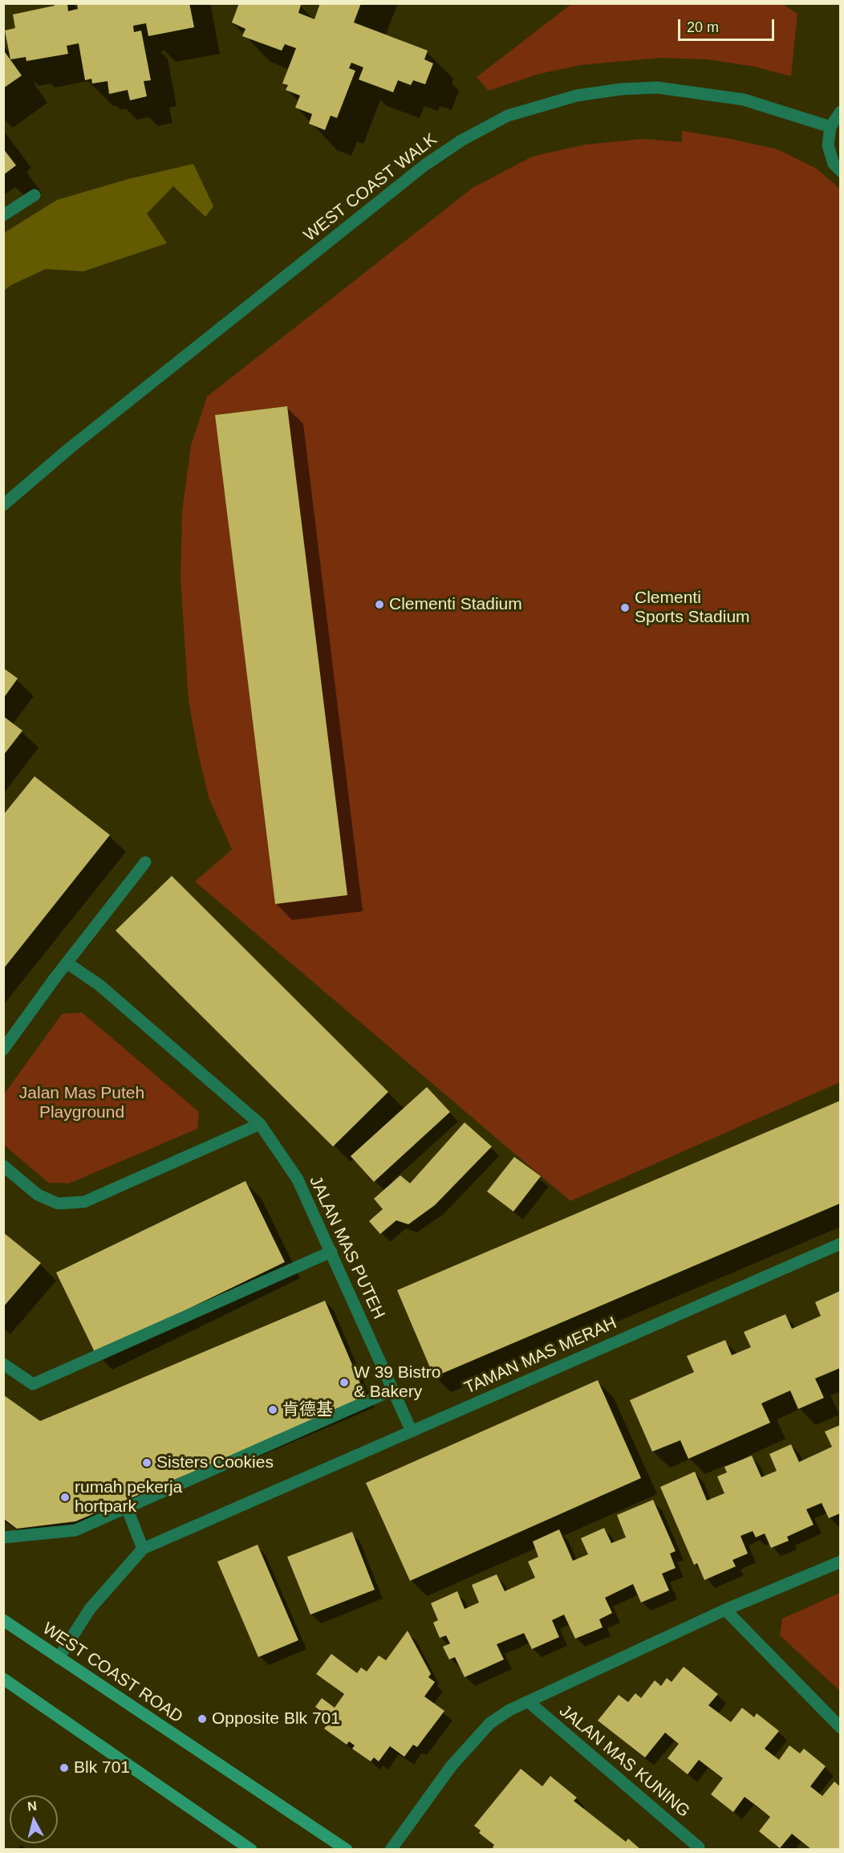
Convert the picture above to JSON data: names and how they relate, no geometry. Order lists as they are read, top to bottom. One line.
{"streets":{"main road":["WEST COAST ROAD"],"street":["WEST COAST WALK","JALAN MAS PUTEH","TAMAN MAS MERAH","JALAN MAS KUNING"]},"crossings":[["JALAN MAS PUTEH","TAMAN MAS MERAH"],["TAMAN MAS MERAH","WEST COAST ROAD"]],"parks":["Jalan Mas Puteh Playground"],"places":["Clementi Stadium","Clementi Sports Stadium","W 39 Bistro & Bakery","肯德基","Sisters Cookies","rumah pekerja hortpark","Opposite Blk 701","Blk 701"],"scale_bar":"20 m","north":"top"}
